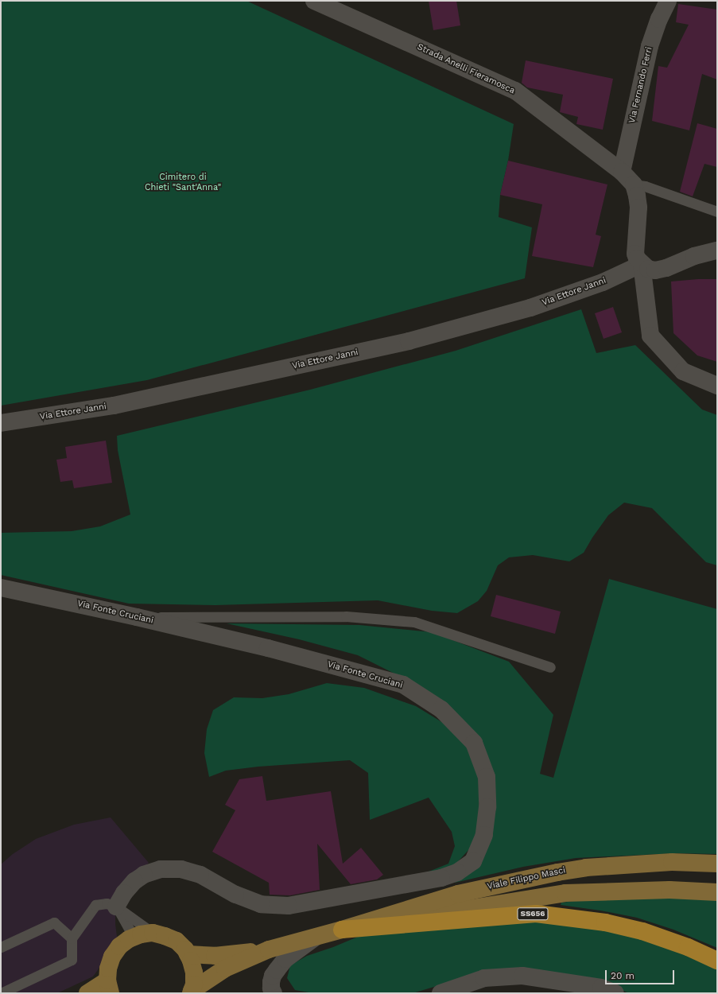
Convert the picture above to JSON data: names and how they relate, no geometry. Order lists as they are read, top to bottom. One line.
{"streets":{"highway":["SS656"],"main road":["Viale Filippo Masci"],"street":["Strada Anelli Fieramosca","Via Fernando Ferri","Via Ettore Janni","Via Fonte Cruciani"]},"crossings":[["Strada Anelli Fieramosca","Via Fernando Ferri"],["Viale Filippo Masci","SS656"]],"parks":["Cimitero di Chieti \"Sant'Anna\""],"scale_bar":"20 m"}
